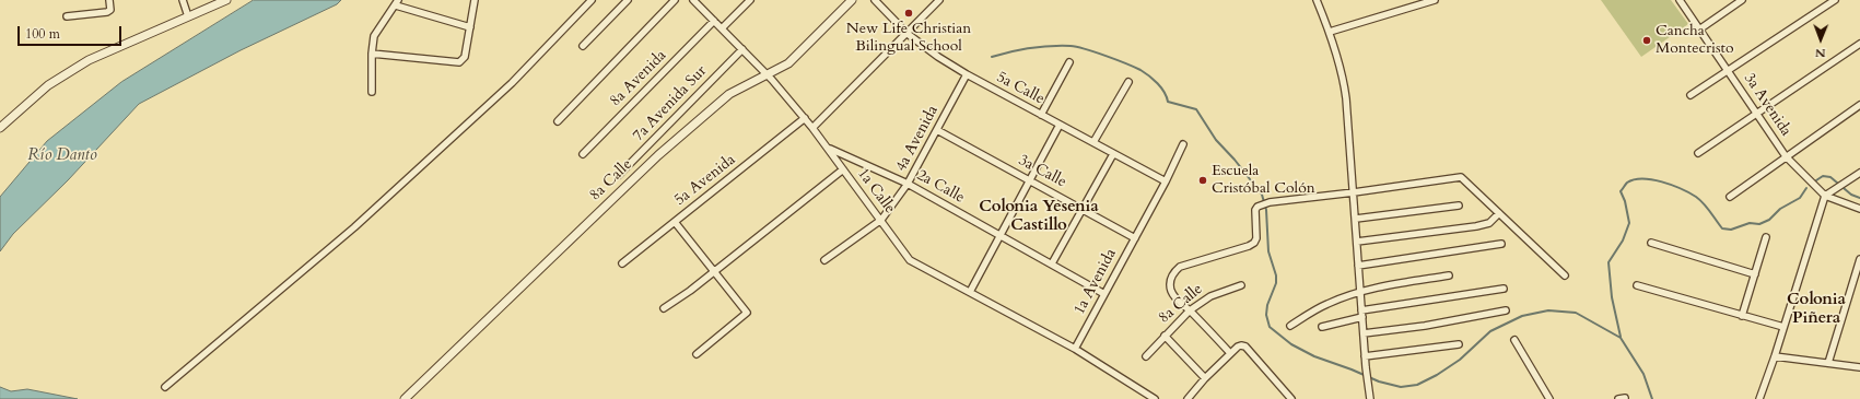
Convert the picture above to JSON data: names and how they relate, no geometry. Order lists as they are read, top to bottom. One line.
{"streets":{"street":["8a Avenida","5a Calle","7a Avenida Sur","3a Avenida","4a Avenida","3a Calle","8a Calle","5a Avenida","2a Calle","1a Calle","1a Avenida"]},"crossings":[["8a Avenida","1a Calle"],["5a Calle","4a Avenida"],["5a Calle","1a Avenida"],["7a Avenida Sur","1a Calle"],["4a Avenida","3a Calle"],["4a Avenida","2a Calle"],["4a Avenida","1a Calle"],["3a Calle","1a Avenida"],["8a Calle","1a Calle"],["5a Avenida","1a Calle"],["2a Calle","1a Calle"],["2a Calle","1a Avenida"],["1a Calle","1a Avenida"]],"districts":["Colonia Yesenia Castillo","Colonia Piñera"],"water":["Río Danto"],"places":["New Life Christian Bilingual School","Cancha Montecristo","Escuela Cristóbal Colón"],"scale_bar":"100 m","north":"bottom"}
